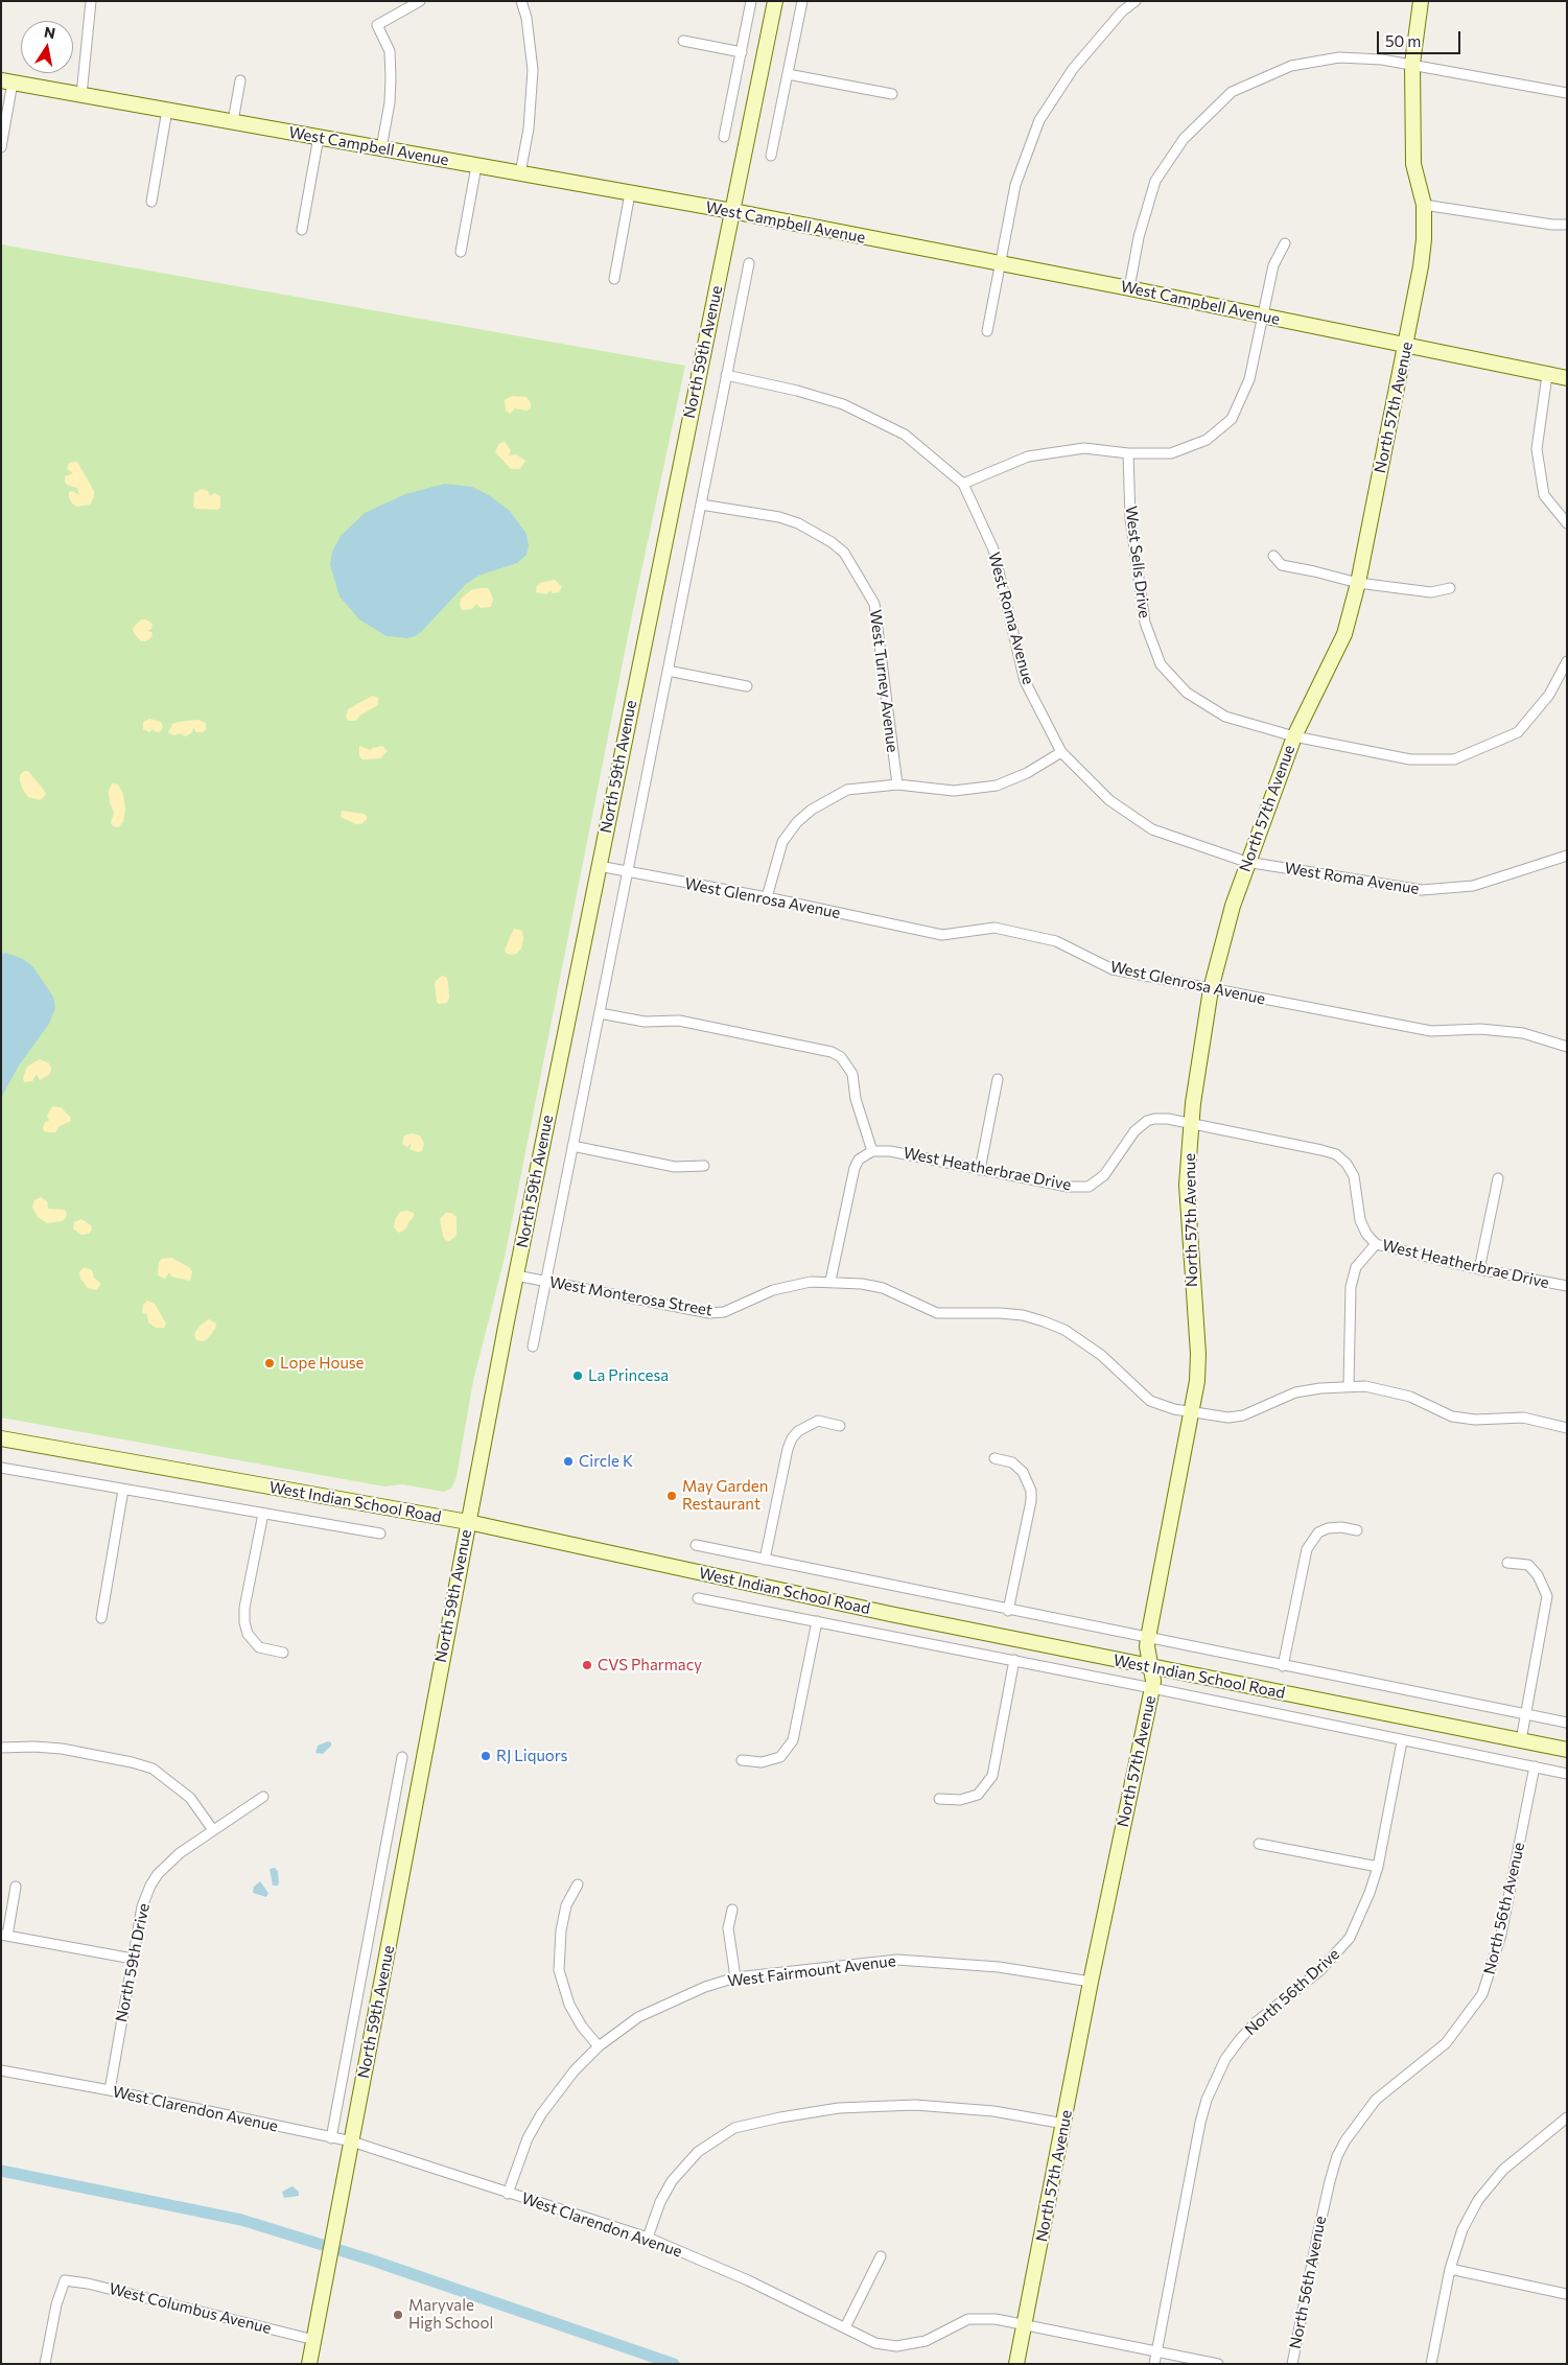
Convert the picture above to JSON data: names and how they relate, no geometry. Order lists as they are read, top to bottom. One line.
{"streets":{"street":["West Campbell Avenue","North 59th Avenue","North 57th Avenue","West Sells Drive","West Roma Avenue","West Turney Avenue","West Glenrosa Avenue","West Heatherbrae Drive","West Monterosa Street","West Indian School Road","North 56th Avenue","North 59th Drive","West Fairmount Avenue","North 56th Drive","West Clarendon Avenue","West Columbus Avenue"]},"crossings":[["West Campbell Avenue","North 59th Avenue"],["West Campbell Avenue","North 57th Avenue"],["North 59th Avenue","West Roma Avenue"],["North 59th Avenue","West Turney Avenue"],["North 59th Avenue","West Glenrosa Avenue"],["North 59th Avenue","West Monterosa Street"],["North 59th Avenue","West Indian School Road"],["North 59th Avenue","West Clarendon Avenue"],["North 59th Avenue","West Columbus Avenue"],["North 57th Avenue","West Sells Drive"],["North 57th Avenue","West Roma Avenue"],["North 57th Avenue","West Glenrosa Avenue"],["North 57th Avenue","West Heatherbrae Drive"],["North 57th Avenue","West Monterosa Street"],["North 57th Avenue","West Indian School Road"],["North 57th Avenue","West Fairmount Avenue"],["North 57th Avenue","West Clarendon Avenue"],["West Indian School Road","North 56th Avenue"],["West Indian School Road","North 56th Drive"],["North 59th Drive","West Clarendon Avenue"],["West Fairmount Avenue","West Clarendon Avenue"],["North 56th Drive","West Clarendon Avenue"]],"places":["Lope House","La Princesa","Circle K","May Garden Restaurant","CVS Pharmacy","RJ Liquors","Maryvale High School"],"scale_bar":"50 m","north":"top"}
